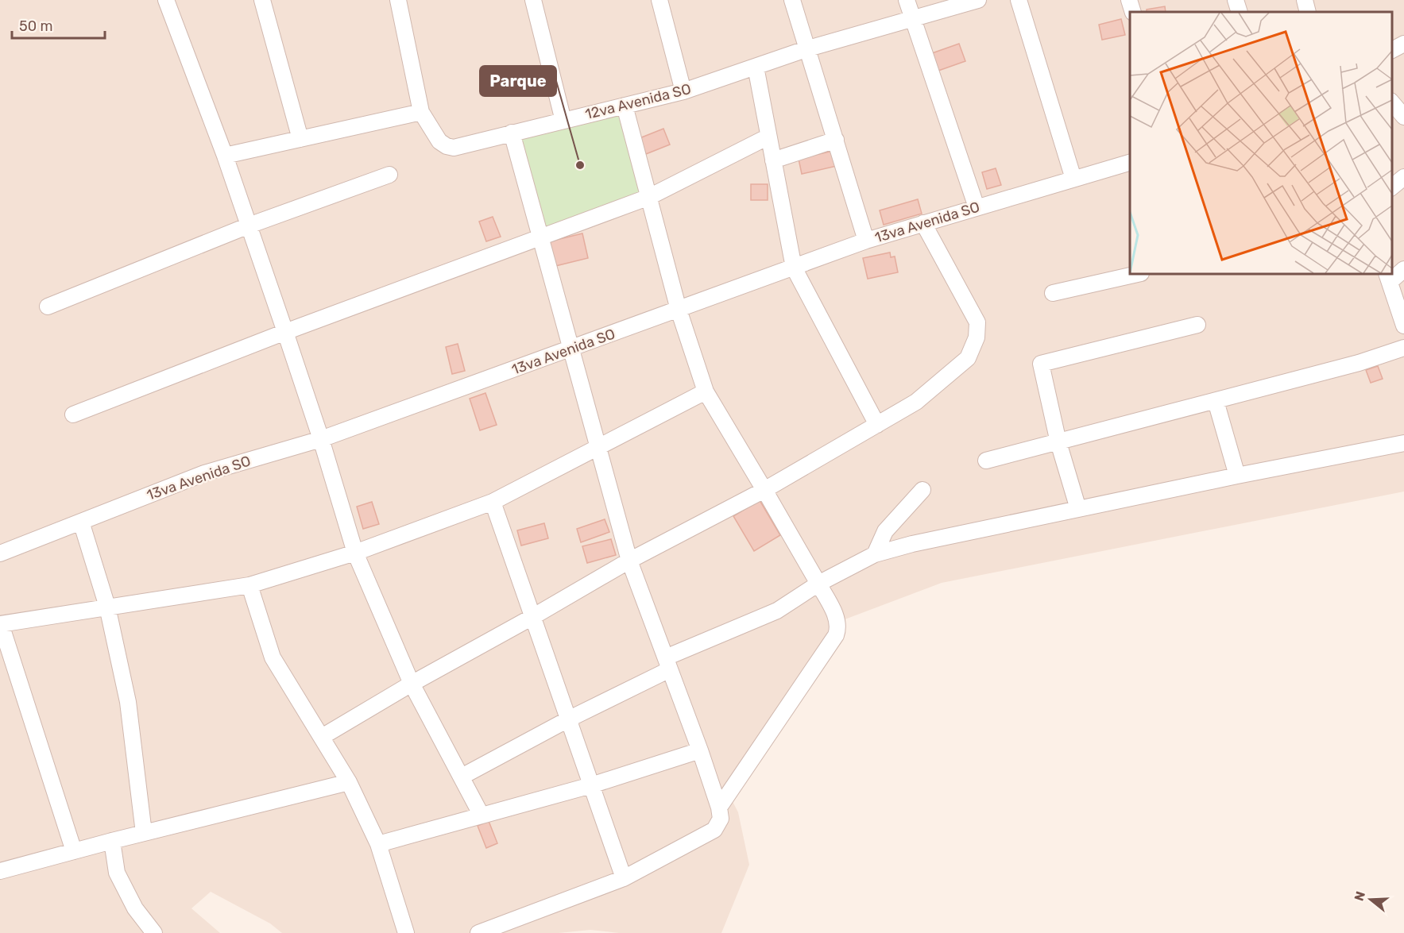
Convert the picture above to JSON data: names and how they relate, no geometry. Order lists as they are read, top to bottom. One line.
{"streets":{"street":["12va Avenida SO","13va Avenida SO"]},"places":["Parque"],"scale_bar":"50 m","north":"left"}
